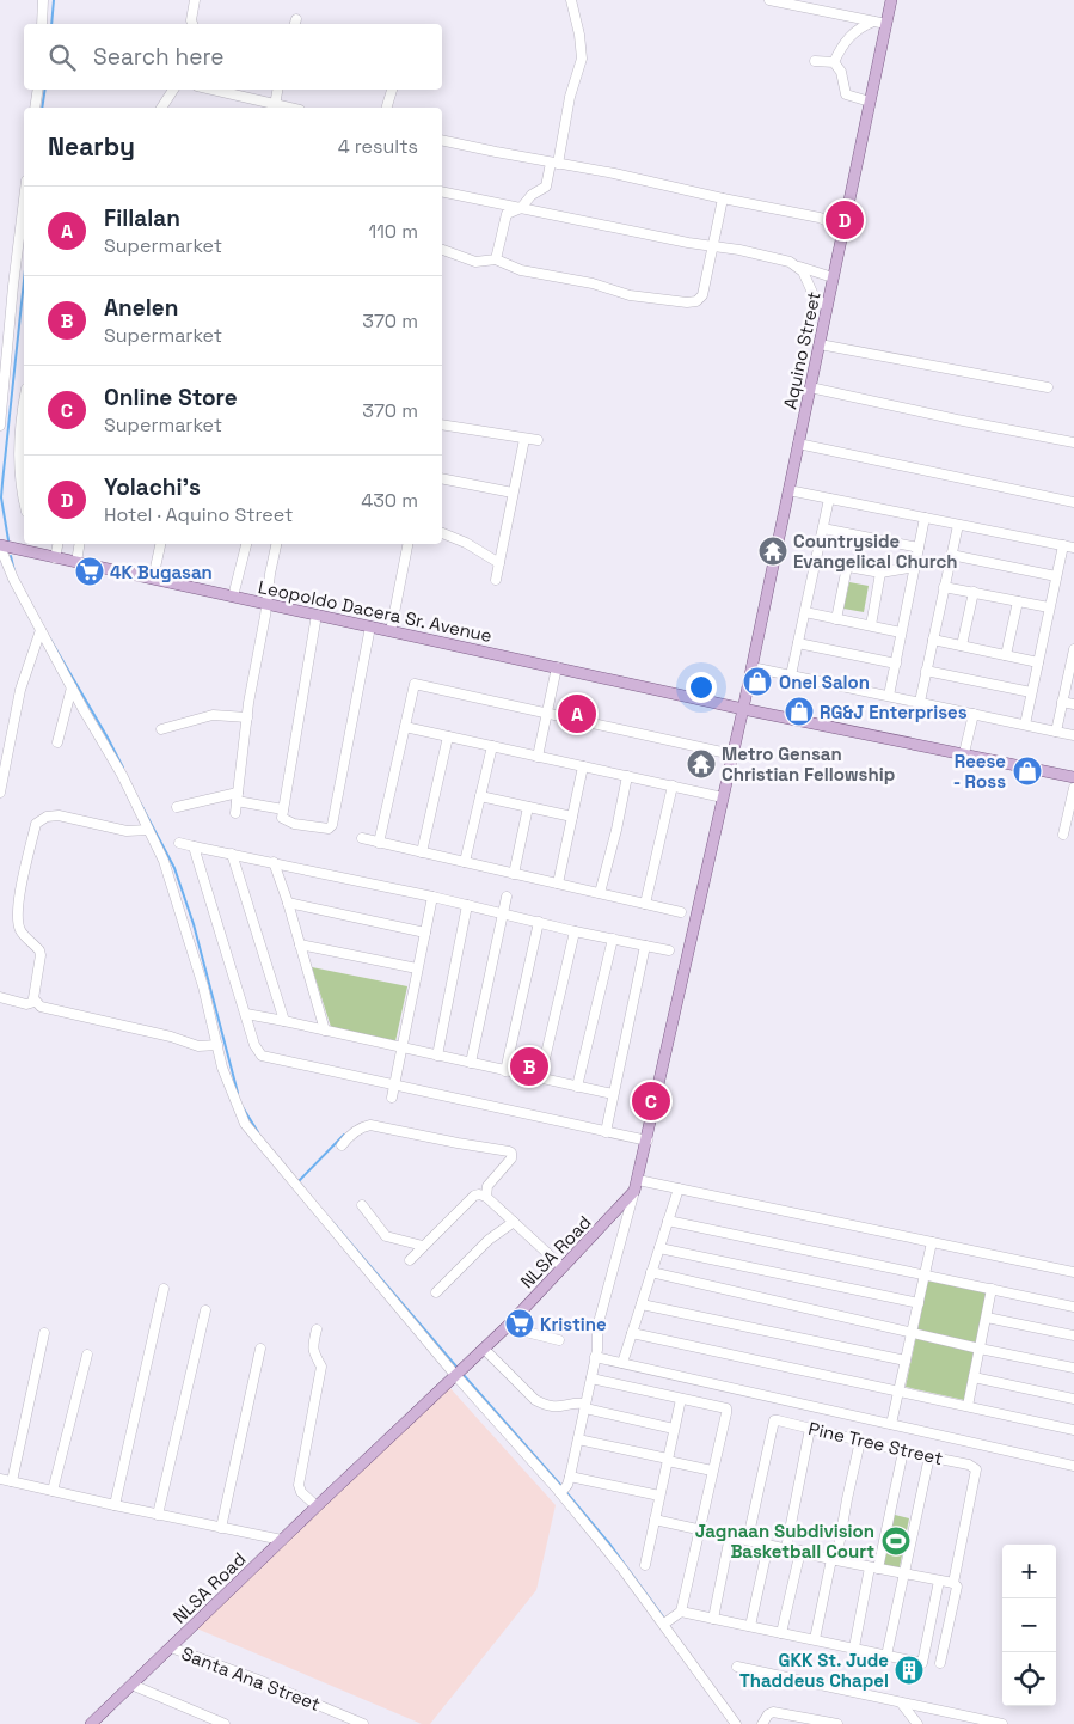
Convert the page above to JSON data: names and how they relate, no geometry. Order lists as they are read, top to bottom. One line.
{"streets":{"main road":["Aquino Street","Leopoldo Dacera Sr. Avenue","NLSA Road"],"street":["Pine Tree Street","Santa Ana Street"]},"crossings":[["Aquino Street","Leopoldo Dacera Sr. Avenue"],["Aquino Street","NLSA Road"],["Leopoldo Dacera Sr. Avenue","NLSA Road"],["NLSA Road","Santa Ana Street"]],"places":{"temple":["Countryside Evangelical Church","Metro Gensan Christian Fellowship"],"supermarket":["4K Bugasan","Kristine"],"shop":["Onel Salon","RG&J Enterprises","Reese - Ross"],"sports":["Jagnaan Subdivision Basketball Court"],"building":["GKK St. Jude Thaddeus Chapel"]},"page":{"search":"Search here","heading":["Nearby","4 results"],"list":[{"mark":"A","name":"Fillalan","note":"Supermarket","value":"110 m"},{"mark":"B","name":"Anelen","note":"Supermarket","value":"370 m"},{"mark":"C","name":"Online Store","note":"Supermarket","value":"370 m"},{"mark":"D","name":"Yolachi's","note":"Hotel · Aquino Street","value":"430 m"}],"pins":["D","A","B","C"],"map_buttons":["+","−"]}}
